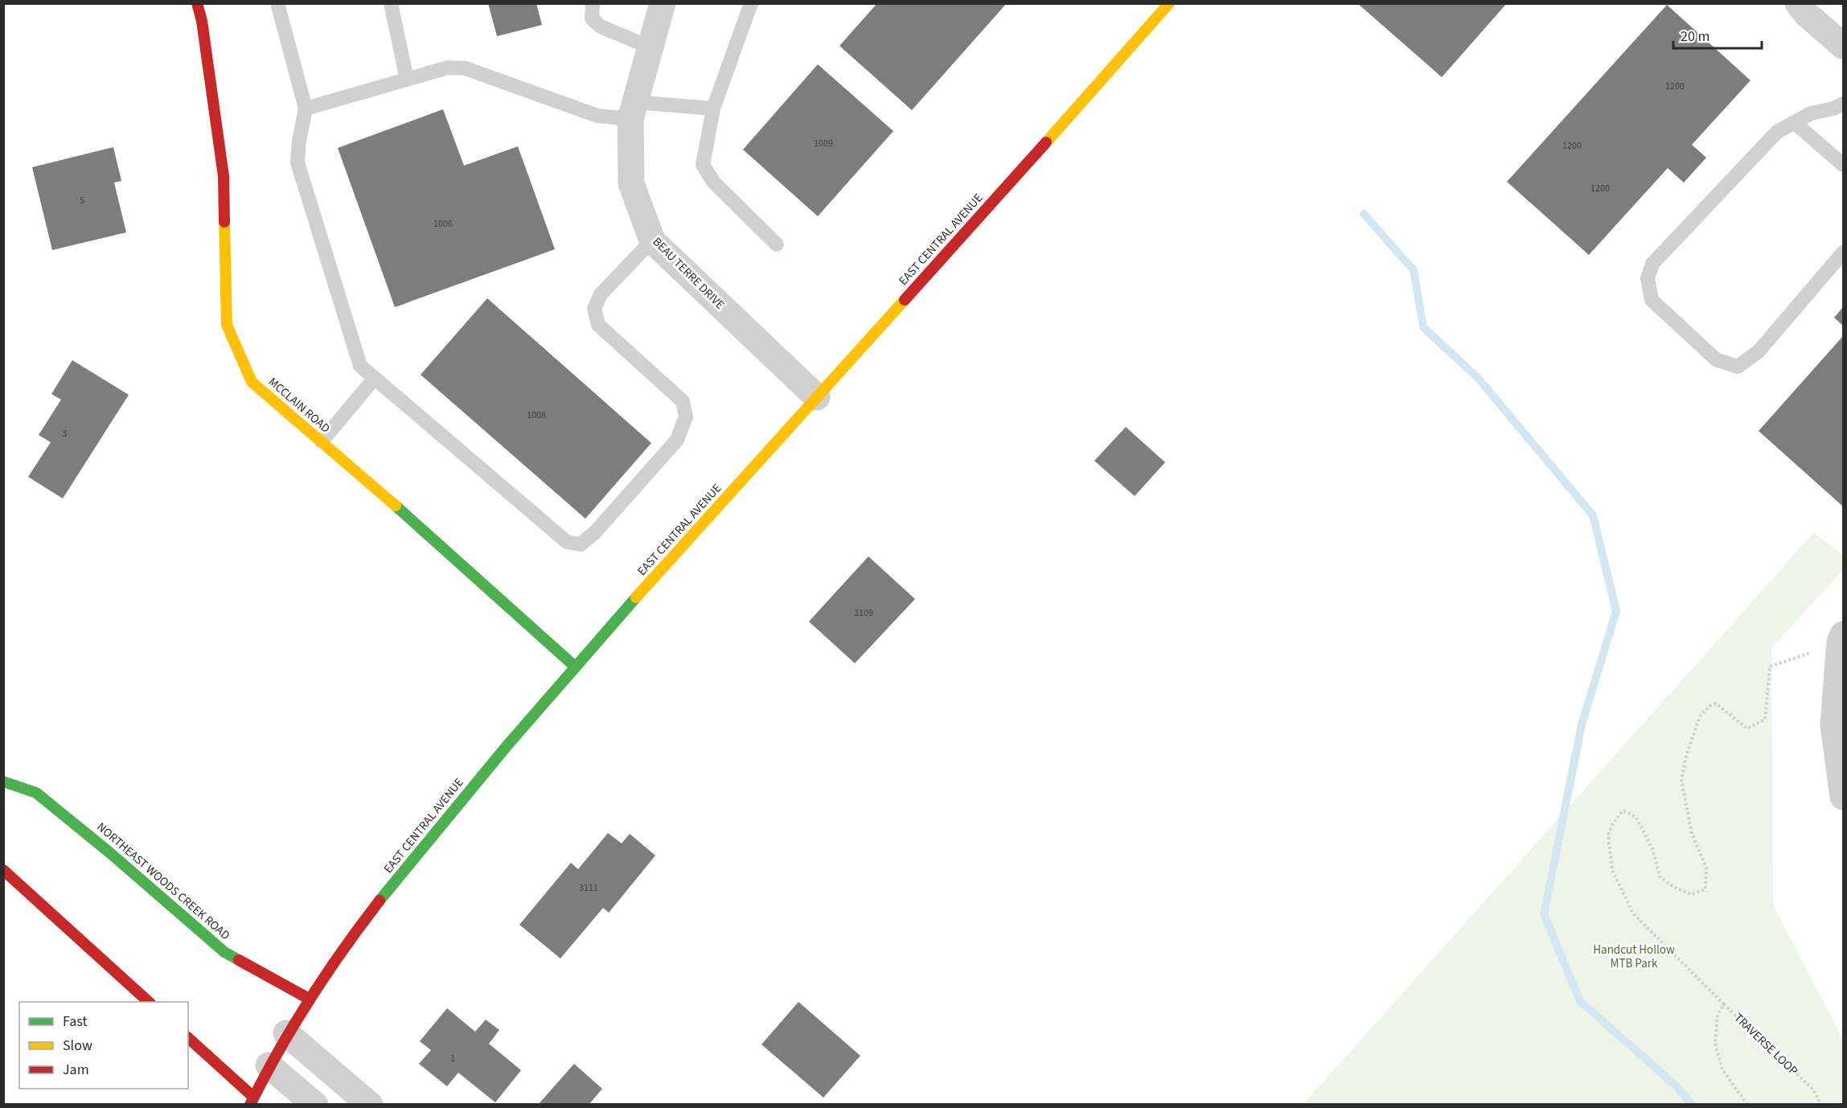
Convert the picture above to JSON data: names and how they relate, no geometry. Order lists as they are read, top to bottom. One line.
{"streets":{"street":["EAST CENTRAL AVENUE","BEAU TERRE DRIVE","MCCLAIN ROAD","NORTHEAST WOODS CREEK ROAD"],"path":["TRAVERSE LOOP"]},"crossings":[["EAST CENTRAL AVENUE","BEAU TERRE DRIVE"],["EAST CENTRAL AVENUE","MCCLAIN ROAD"],["EAST CENTRAL AVENUE","NORTHEAST WOODS CREEK ROAD"]],"parks":["Handcut Hollow MTB Park"],"house_numbers":["1200","1009","1200","1200","5","1006","1008","3","3109","3111","1"],"legend":["Fast","Slow","Jam"],"scale_bar":"20 m"}
